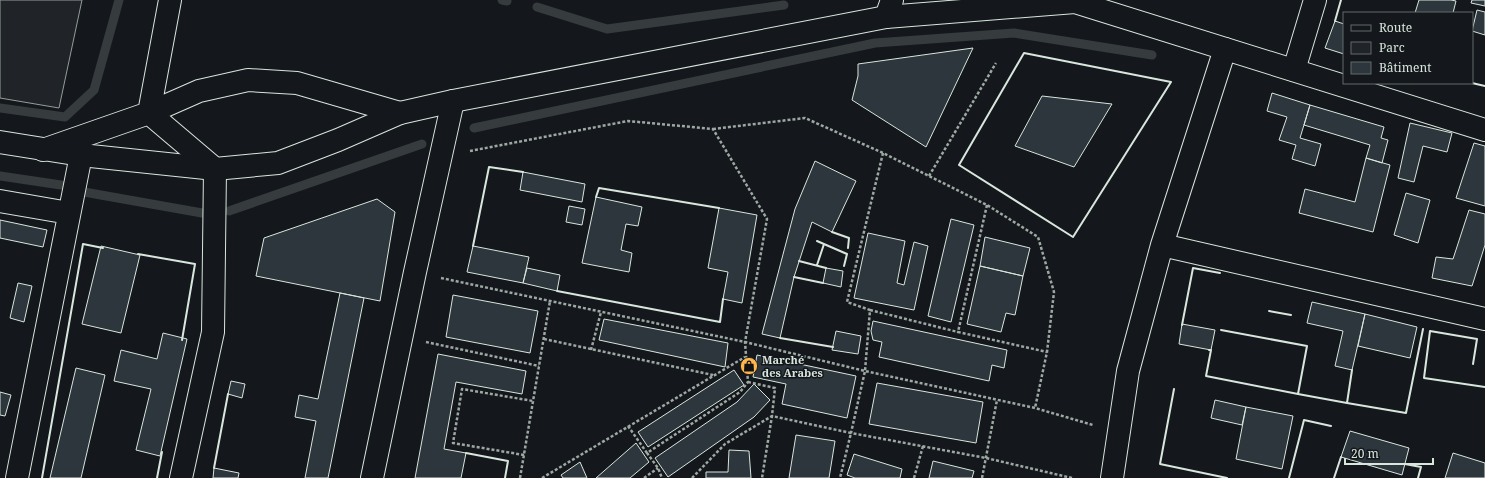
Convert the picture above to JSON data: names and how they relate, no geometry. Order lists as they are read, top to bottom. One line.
{"places":{"shop":["Marché des Arabes"]},"legend":["Route","Parc","Bâtiment"],"scale_bar":"20 m"}
